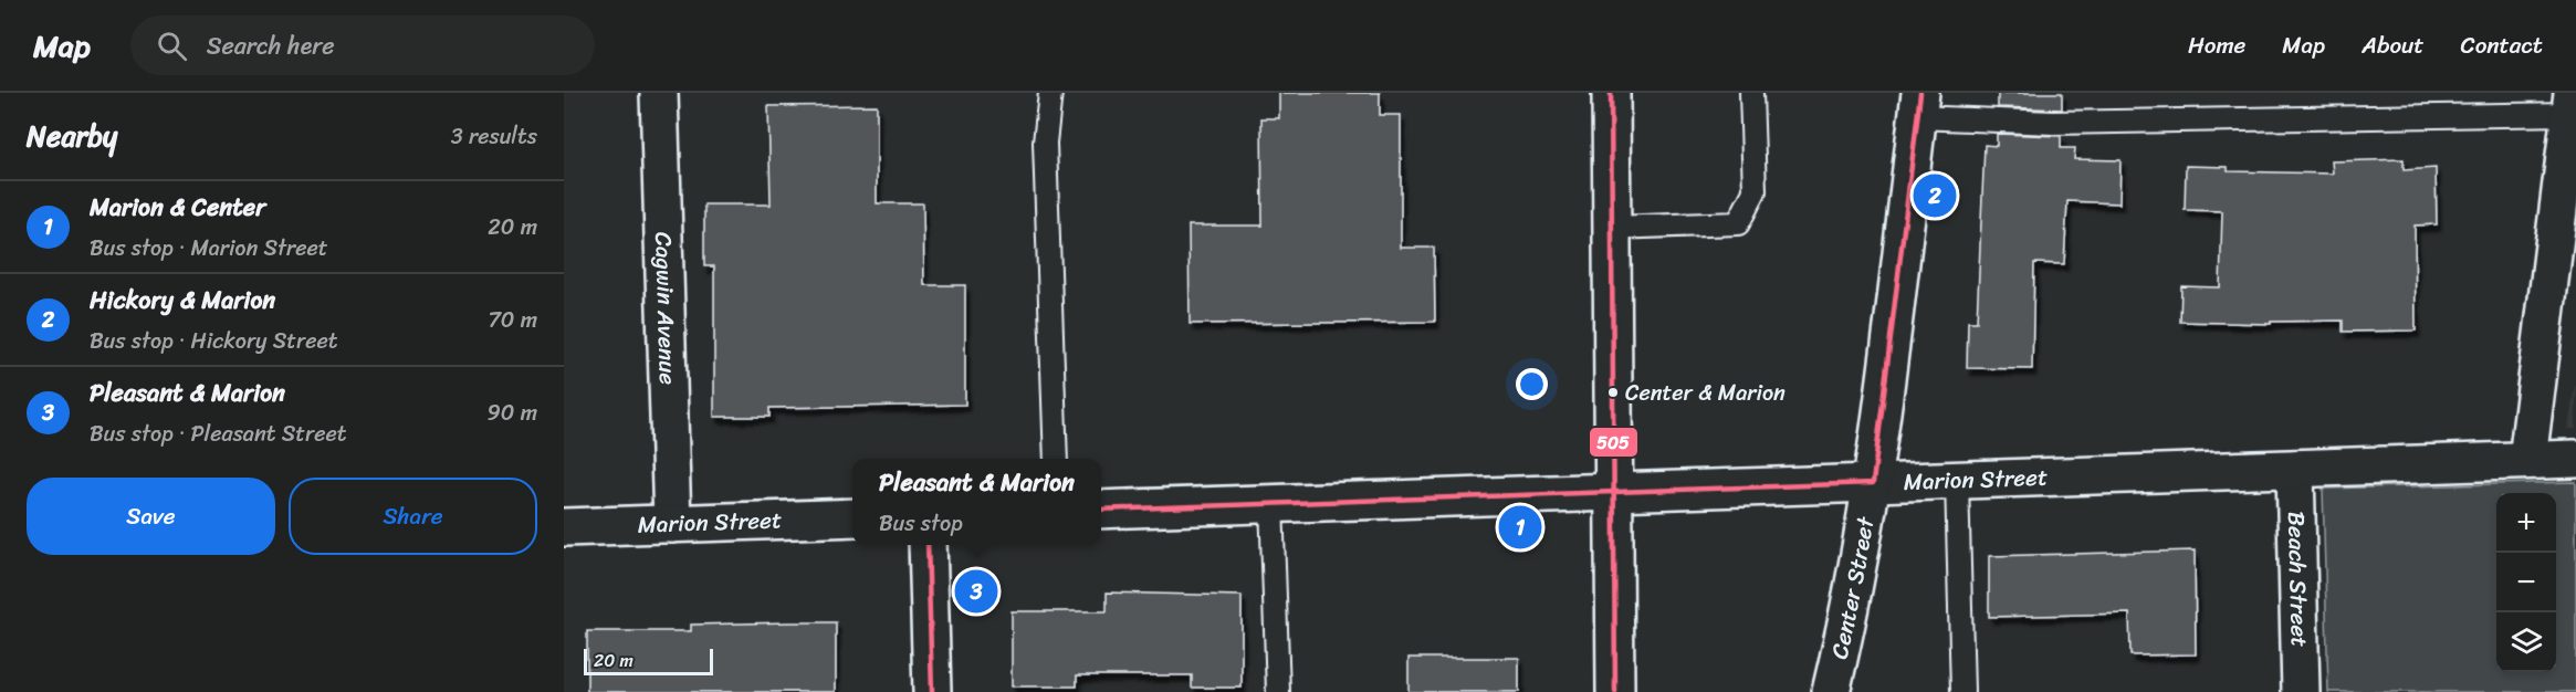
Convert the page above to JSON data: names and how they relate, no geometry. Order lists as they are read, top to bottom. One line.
{"streets":{"street":["Cagwin Avenue","Marion Street","Beach Street","Center Street"]},"crossings":[["Cagwin Avenue","Marion Street"],["Marion Street","Beach Street"],["Marion Street","Center Street"]],"places":["Center & Marion"],"lines":["transit line 505"],"scale_bar":"20 m","page":{"header":"Map","search":"Search here","nav":["Home","Map","About","Contact"],"heading":["Nearby","3 results"],"pins":["2","1","3"],"list":[{"mark":"1","name":"Marion & Center","note":"Bus stop · Marion Street","value":"20 m"},{"mark":"2","name":"Hickory & Marion","note":"Bus stop · Hickory Street","value":"70 m"},{"mark":"3","name":"Pleasant & Marion","note":"Bus stop · Pleasant Street","value":"90 m"}],"buttons":["Save","Share"],"popup":["Pleasant & Marion","Bus stop"],"map_buttons":["+","−"],"scale":"20 m"}}
